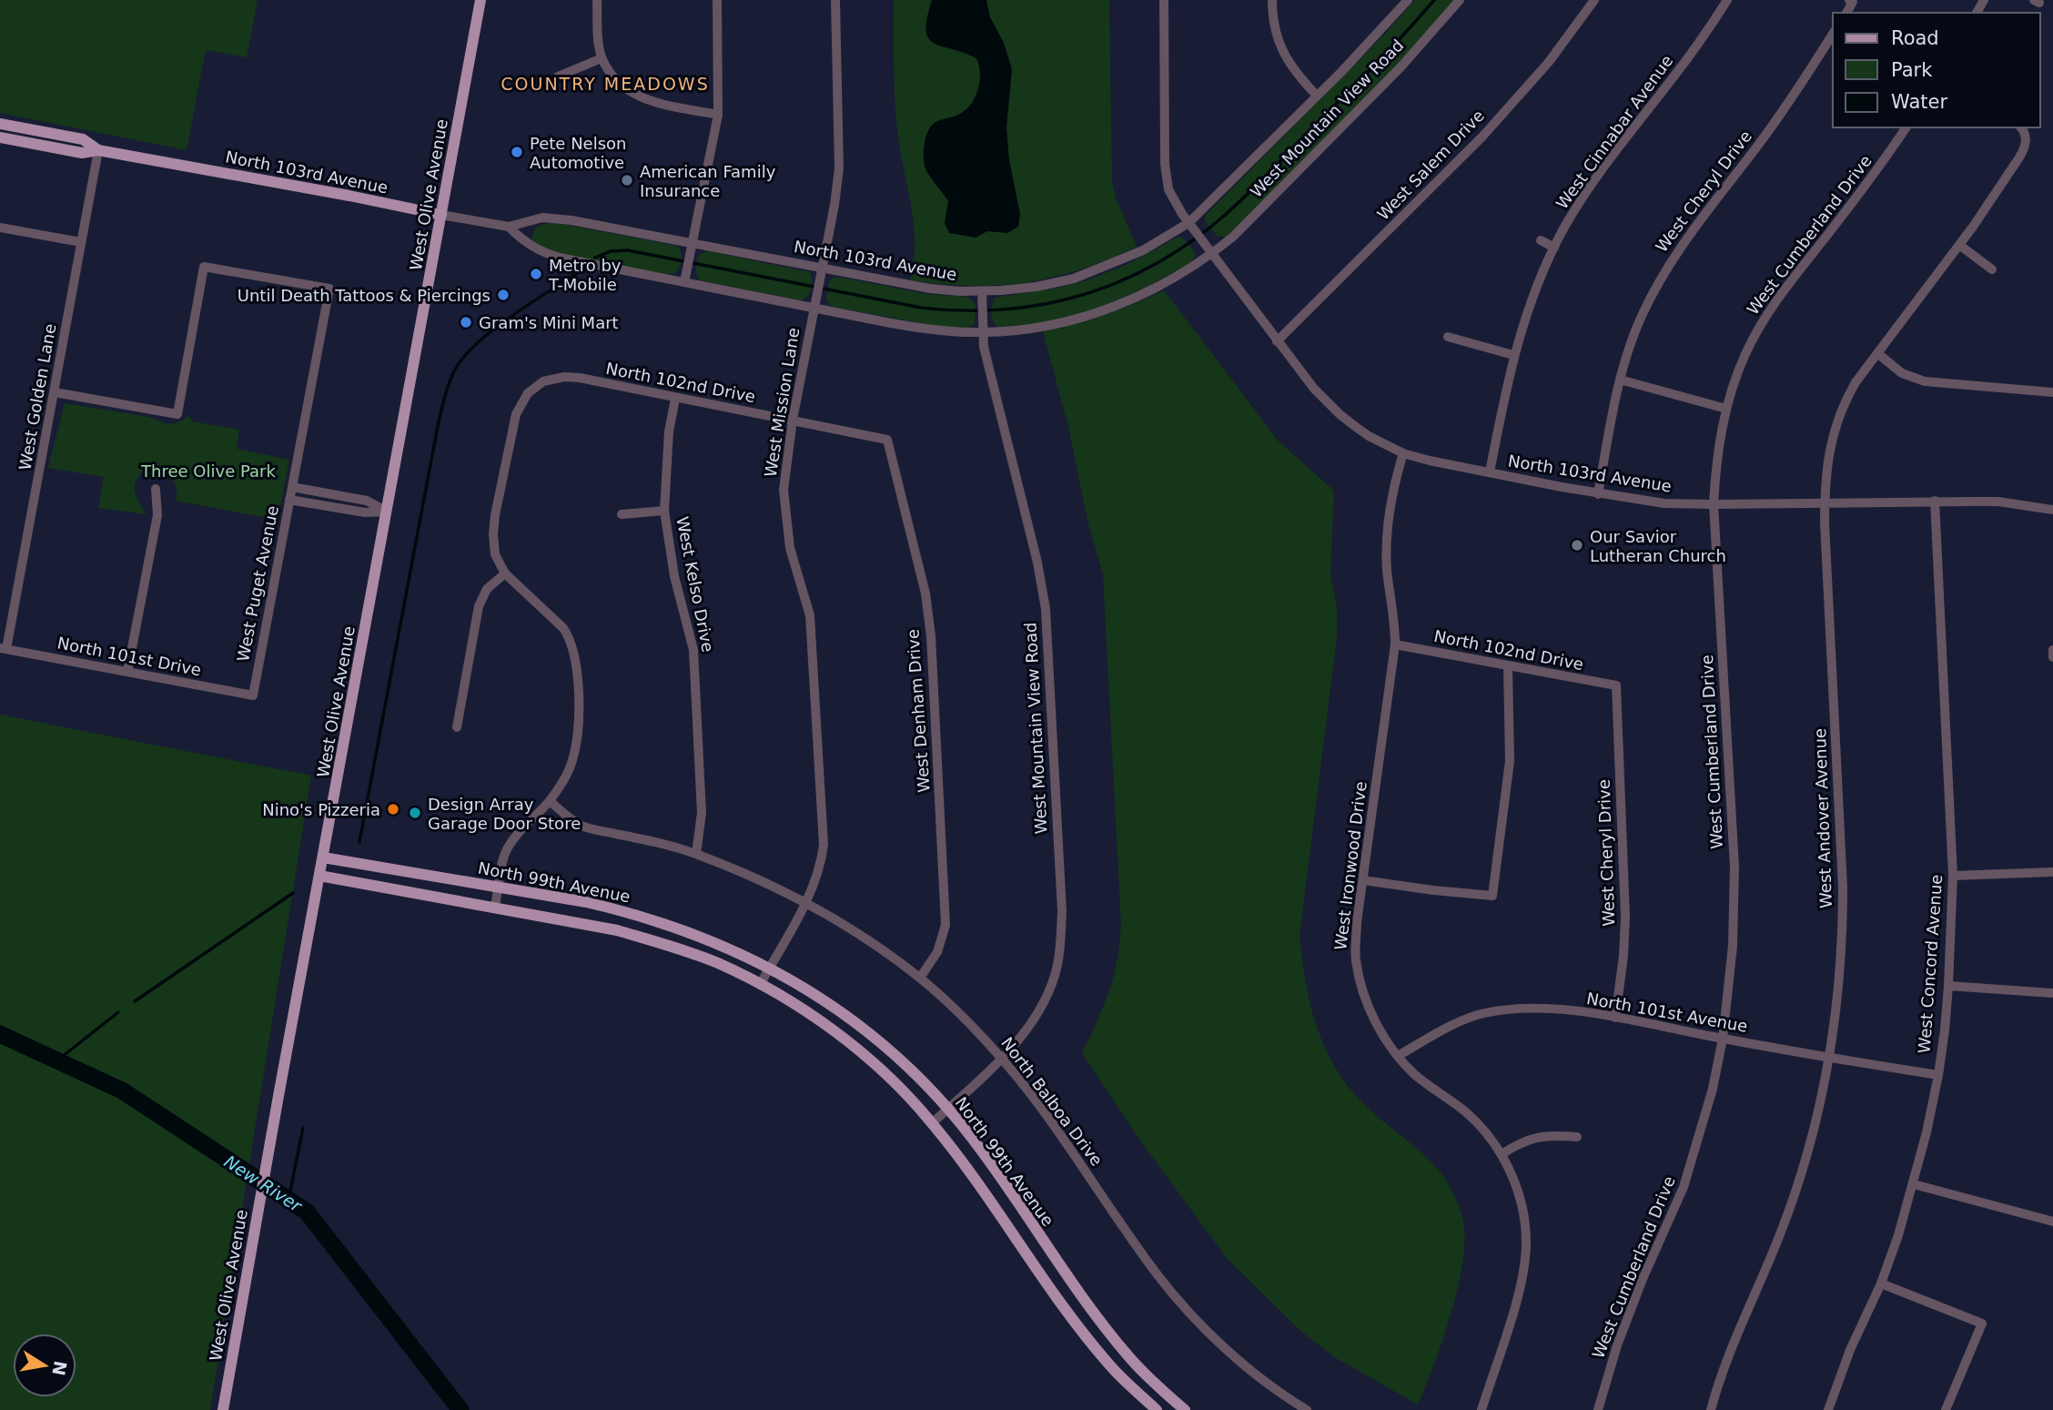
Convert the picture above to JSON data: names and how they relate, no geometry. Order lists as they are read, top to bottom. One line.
{"streets":{"main road":["North 103rd Avenue","West Olive Avenue","North 99th Avenue"],"street":["West Mountain View Road","West Cinnabar Avenue","West Salem Drive","West Cheryl Drive","West Cumberland Drive","North 102nd Drive","West Golden Lane","West Mission Lane","West Puget Avenue","West Kelso Drive","North 101st Drive","West Denham Drive","West Andover Avenue","West Ironwood Drive","West Concord Avenue","North 101st Avenue","North Balboa Drive"]},"crossings":[["West Mountain View Road","North 103rd Avenue"],["West Mountain View Road","North 99th Avenue"],["West Mountain View Road","North Balboa Drive"],["West Cinnabar Avenue","North 103rd Avenue"],["West Salem Drive","North 103rd Avenue"],["North 103rd Avenue","West Cheryl Drive"],["North 103rd Avenue","West Olive Avenue"],["North 103rd Avenue","West Cumberland Drive"],["North 103rd Avenue","West Golden Lane"],["North 103rd Avenue","West Mission Lane"],["North 103rd Avenue","West Andover Avenue"],["North 103rd Avenue","West Ironwood Drive"],["North 103rd Avenue","West Concord Avenue"],["West Cheryl Drive","North 102nd Drive"],["West Cheryl Drive","North 101st Avenue"],["West Olive Avenue","North 99th Avenue"],["West Cumberland Drive","North 101st Avenue"],["North 102nd Drive","West Mission Lane"],["North 102nd Drive","West Kelso Drive"],["North 102nd Drive","West Denham Drive"],["North 102nd Drive","West Ironwood Drive"],["West Golden Lane","West Puget Avenue"],["West Golden Lane","North 101st Drive"],["West Mission Lane","North 99th Avenue"],["West Mission Lane","North Balboa Drive"],["West Puget Avenue","North 101st Drive"],["West Kelso Drive","North Balboa Drive"],["West Denham Drive","North Balboa Drive"],["West Andover Avenue","North 101st Avenue"],["West Ironwood Drive","North 101st Avenue"],["West Concord Avenue","North 101st Avenue"]],"districts":["COUNTRY MEADOWS"],"water":["New River"],"parks":["Three Olive Park"],"places":["Pete Nelson Automotive","American Family Insurance","Metro by T-Mobile","Until Death Tattoos & Piercings","Gram's Mini Mart","Our Savior Lutheran Church","Nino's Pizzeria","Design Array Garage Door Store"],"legend":["Road","Park","Water"],"north":"right"}
